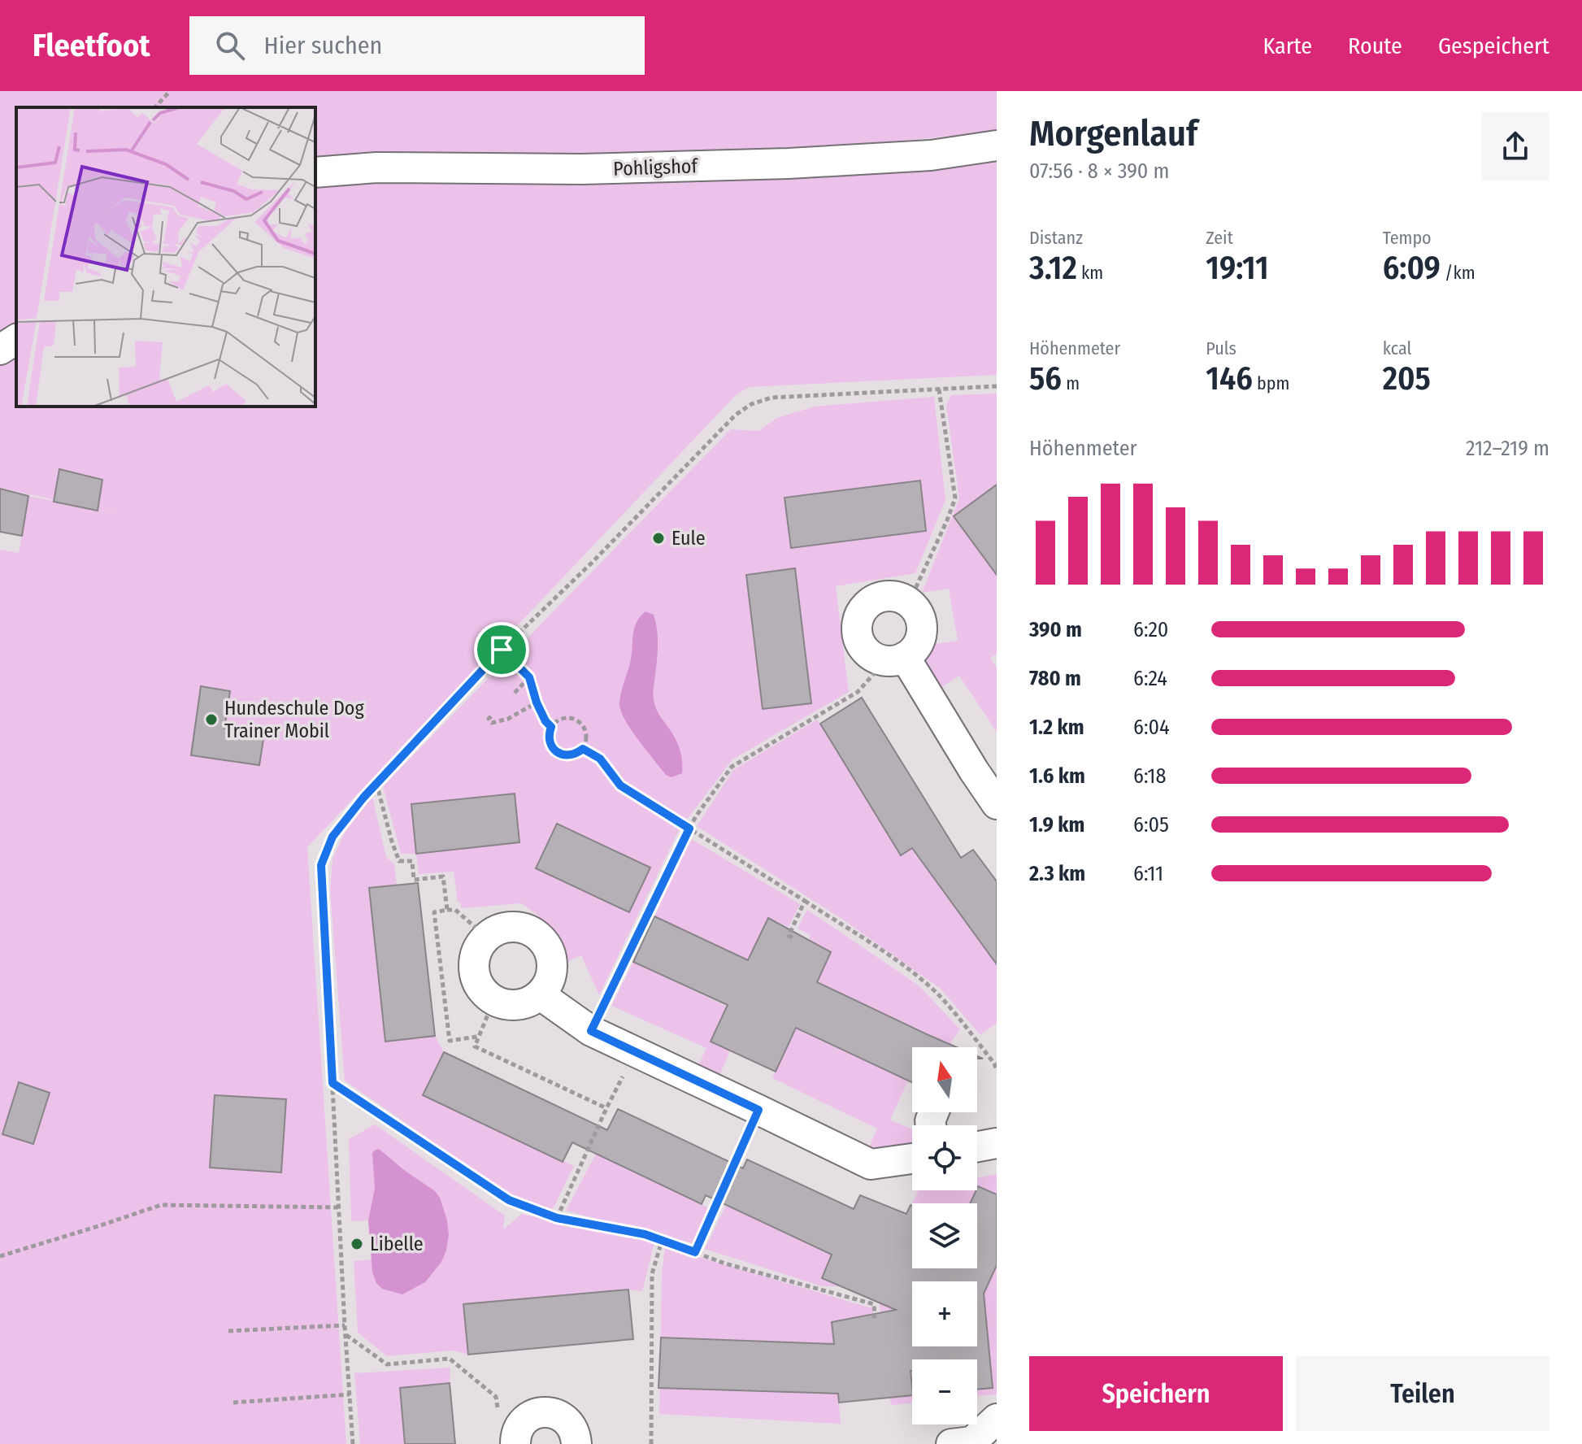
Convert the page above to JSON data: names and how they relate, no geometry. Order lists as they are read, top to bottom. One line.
{"streets":{"street":["Pohligshof"]},"places":["Eule","Hundeschule Dog Trainer Mobil","Libelle"],"north":"top","page":{"header":"Fleetfoot","search":"Hier suchen","nav":["Karte","Route","Gespeichert"],"heading":["Morgenlauf","07:56 · 8 × 390 m"],"stats":[["Distanz","3.12 km"],["Zeit","19:11"],["Tempo","6:09 /km"],["Höhenmeter","56 m"],["Puls","146 bpm"],["kcal","205"]],"chart":["Höhenmeter","212–219 m"],"list":[{"name":"390 m","note":"6:20"},{"name":"780 m","note":"6:24"},{"name":"1.2 km","note":"6:04"},{"name":"1.6 km","note":"6:18"},{"name":"1.9 km","note":"6:05"},{"name":"2.3 km","note":"6:11"}],"map_buttons":["+","−"],"buttons":["Speichern","Teilen"]}}
